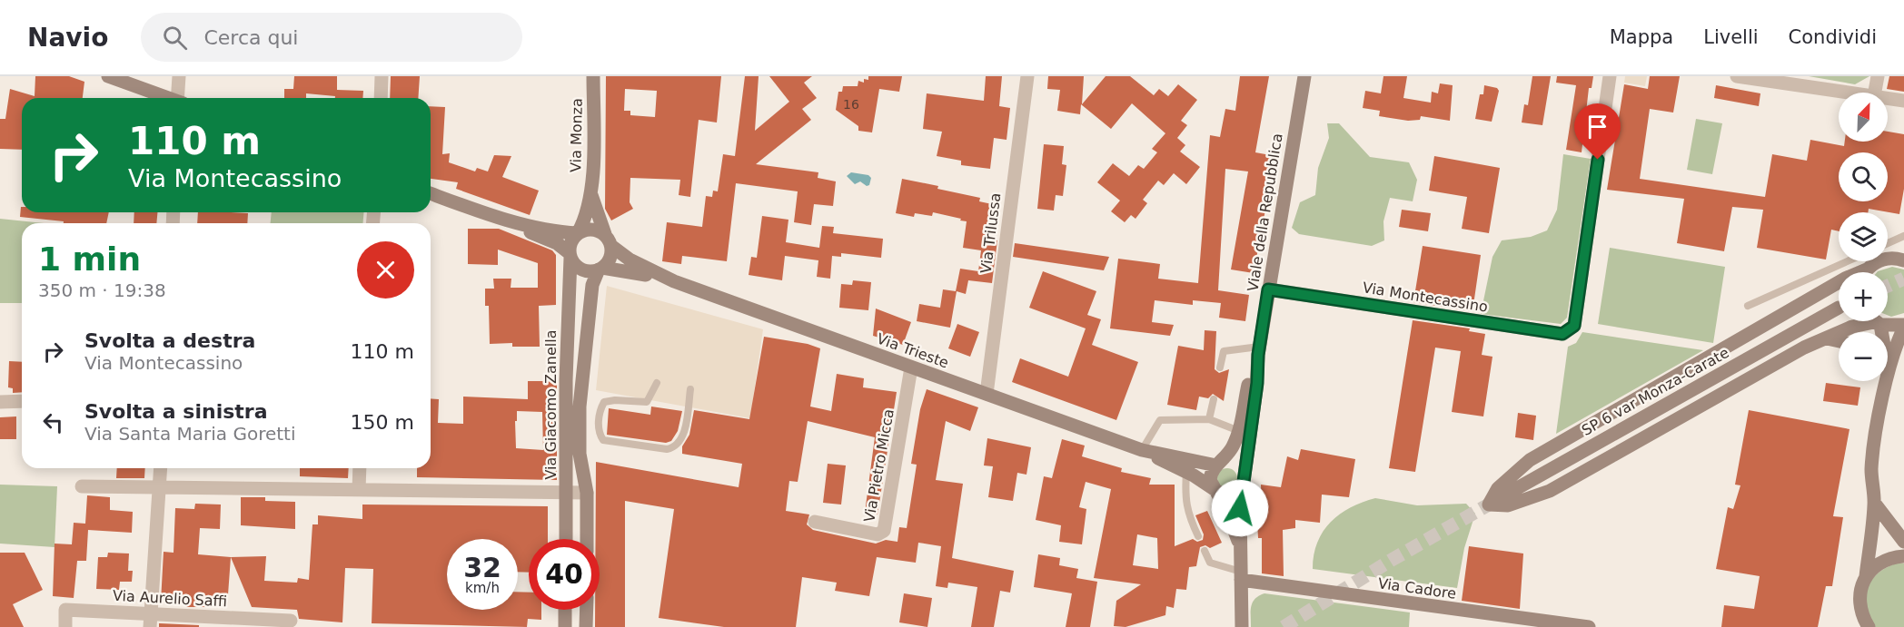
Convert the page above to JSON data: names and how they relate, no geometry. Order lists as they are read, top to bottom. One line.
{"streets":{"street":["Via Monza","Viale della Repubblica","Via Trilussa","Via Montecassino","Via Trieste","SP 6 var Monza-Carate","Via Giacomo Zanella","Via Pietro Micca","Via Cadore","Via Aurelio Saffi"]},"crossings":[["Via Monza","Via Trieste"],["Via Monza","Via Giacomo Zanella"],["Viale della Repubblica","Via Montecassino"],["Viale della Repubblica","Via Trieste"],["Viale della Repubblica","Via Cadore"],["Via Trilussa","Via Trieste"],["Via Trieste","Via Giacomo Zanella"],["Via Trieste","Via Pietro Micca"]],"house_numbers":["16"],"north":"top right","page":{"header":"Navio","search":"Cerca qui","nav":["Mappa","Livelli","Condividi"],"map_buttons":["+","−"],"turn":["110 m","Via Montecassino"],"heading":["1 min","350 m · 19:38"],"list":[{"name":"Svolta a destra","note":"Via Montecassino","value":"110 m"},{"name":"Svolta a sinistra","note":"Via Santa Maria Goretti","value":"150 m"}],"speed":"32 km/h","limit":"40"}}
